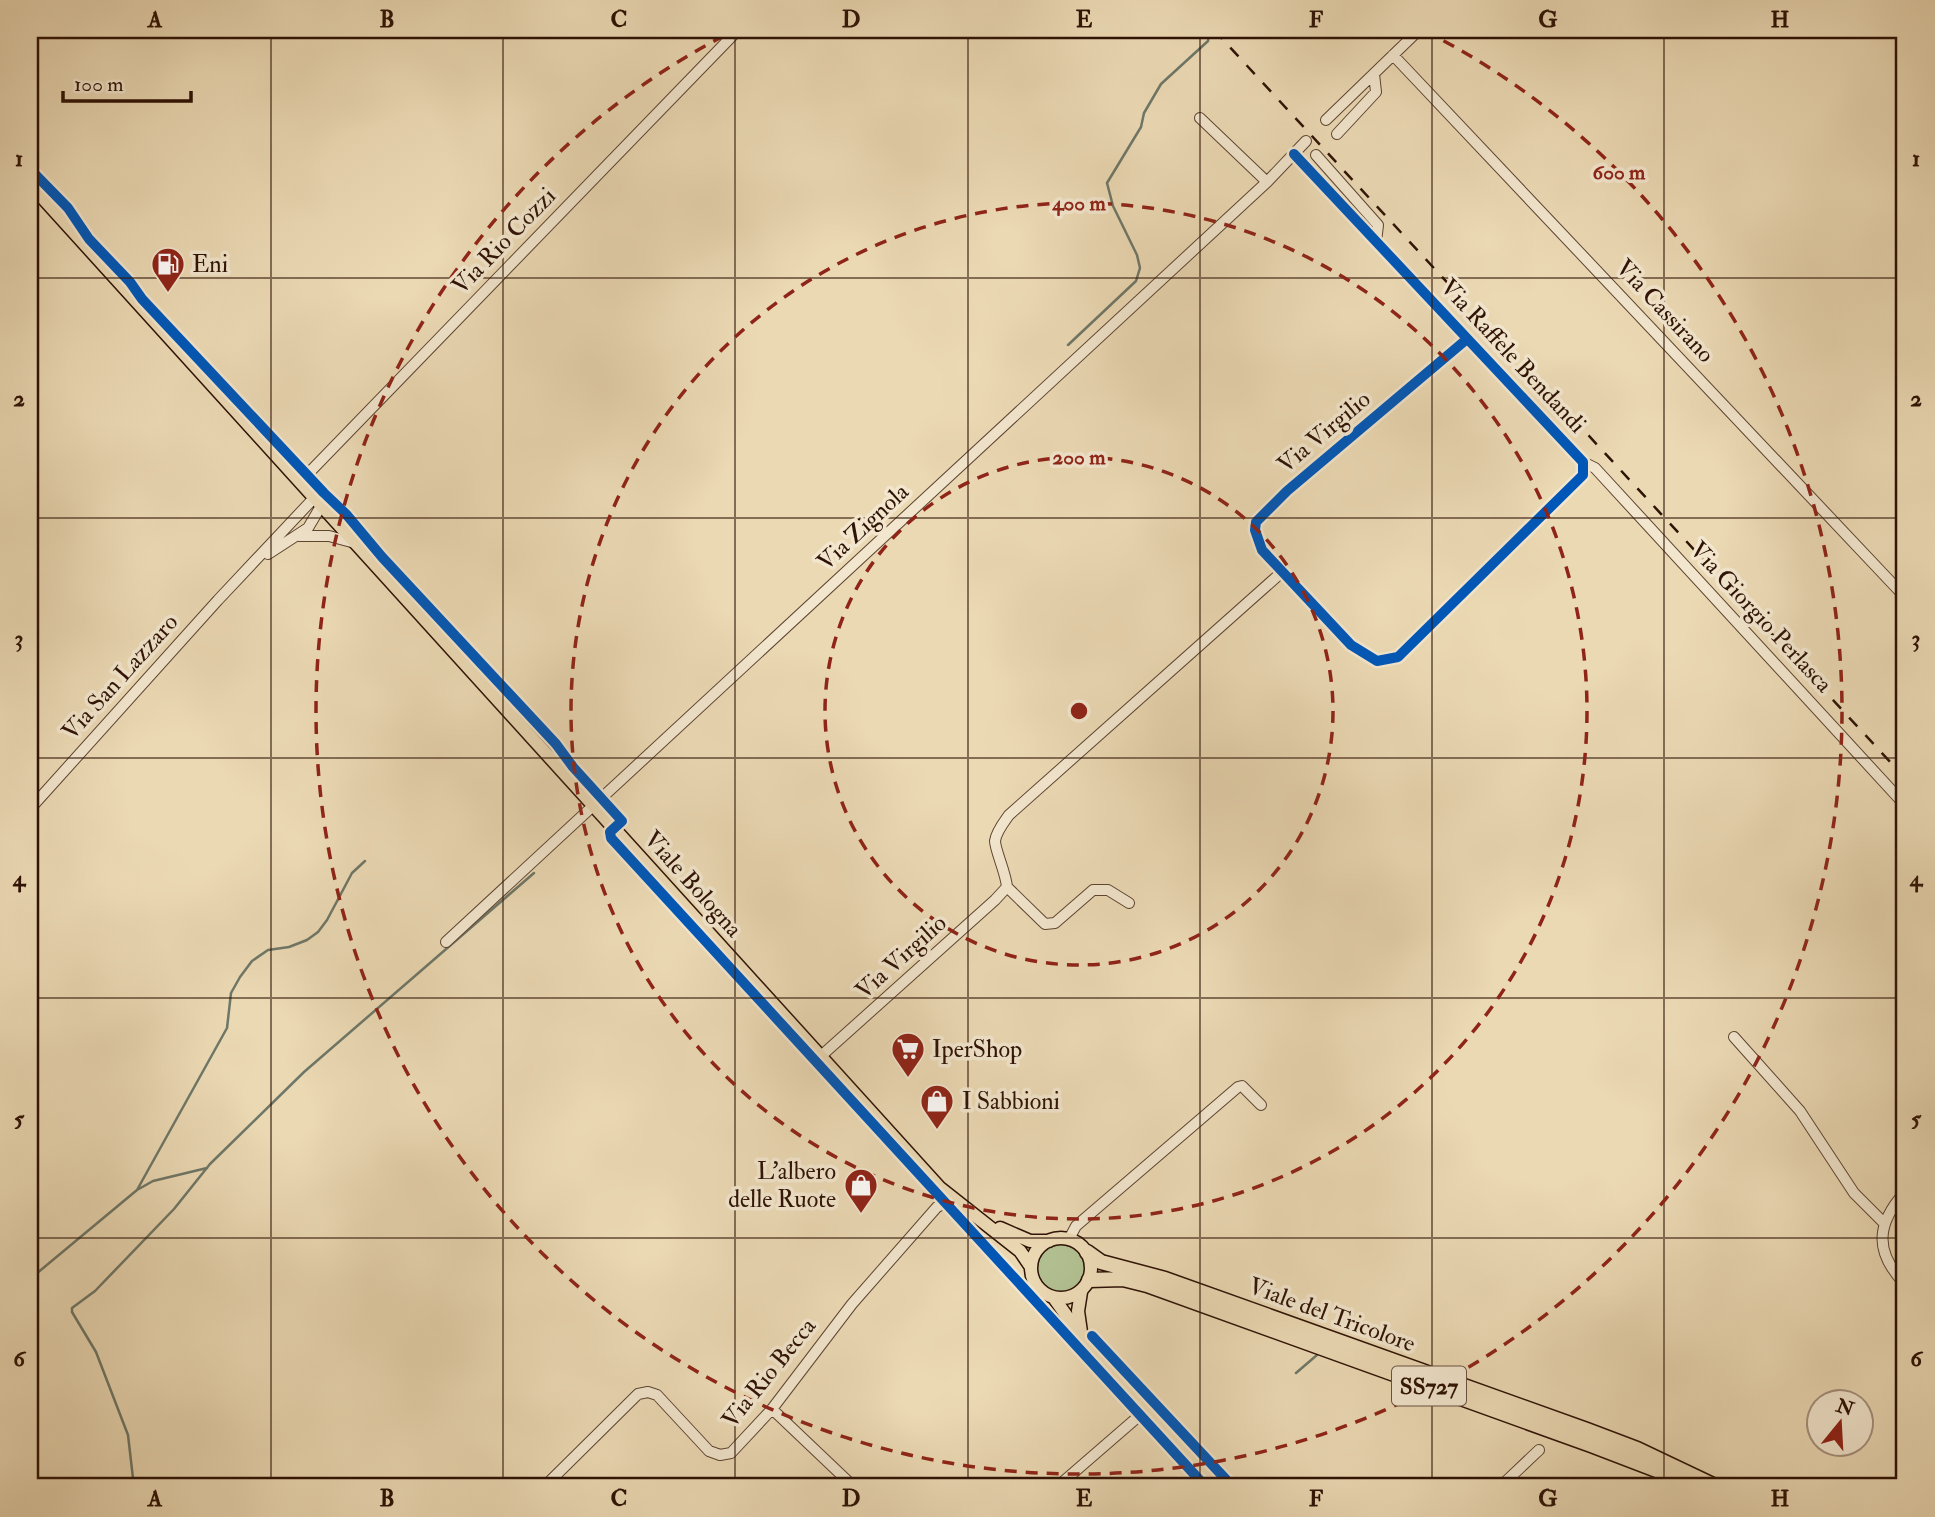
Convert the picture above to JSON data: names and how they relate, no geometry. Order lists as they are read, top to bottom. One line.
{"streets":{"highway":["Viale del Tricolore","SS727"],"main road":["Viale Bologna"],"street":["Via Rio Cozzi","Via Cassirano","Via Raffele Bendandi","Via Virgilio","Via Zignola","Via Giorgio Perlasca","Via San Lazzaro","Via Rio Becca"]},"crossings":[["Via Rio Cozzi","Viale Bologna"],["Via Raffele Bendandi","Via Virgilio"],["Via Raffele Bendandi","Via Zignola"],["Via Raffele Bendandi","Via Giorgio Perlasca"],["Via Virgilio","Viale Bologna"],["Via Zignola","Viale Bologna"],["Via San Lazzaro","Viale Bologna"],["Viale Bologna","Via Rio Becca"]],"places":{"fuel station":["Eni"],"supermarket":["IperShop"],"shop":["I Sabbioni","L'albero delle Ruote"]},"scale_bar":"100 m","north":"top","grid":{"columns":["A","B","C","D","E","F","G","H"],"rows":["1","2","3","4","5","6"]},"rings":["600 m","400 m","200 m"]}
